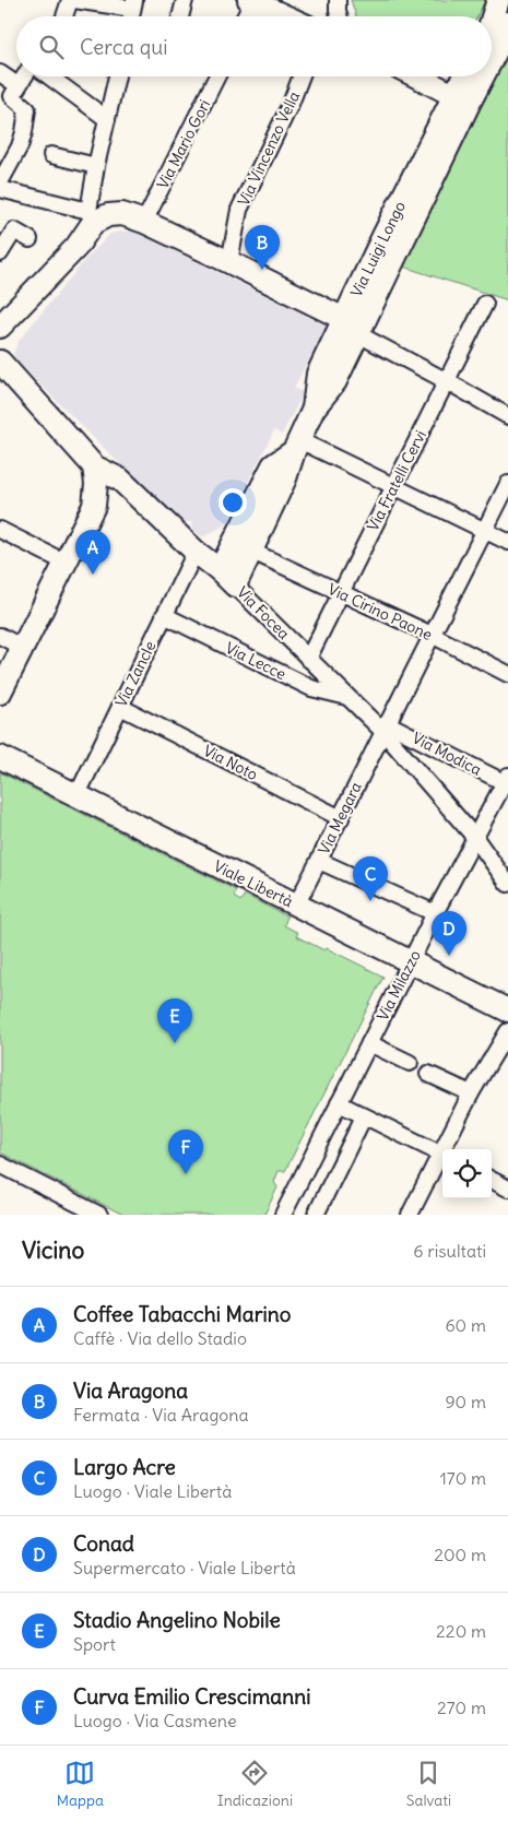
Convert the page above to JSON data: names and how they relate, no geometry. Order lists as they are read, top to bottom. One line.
{"streets":{"street":["Via Mario Gori","Via Vincenzo Vella","Via Luigi Longo","Via Fratelli Cervi","Via Cirino Paone","Via Focea","Via Lecce","Via Zancle","Via Modica","Via Noto","Via Megara","Viale Libertà","Via Milazzo"]},"crossings":[["Via Luigi Longo","Via Cirino Paone"],["Via Luigi Longo","Via Focea"],["Via Fratelli Cervi","Via Cirino Paone"],["Via Fratelli Cervi","Via Focea"],["Via Cirino Paone","Via Megara"],["Via Focea","Via Lecce"],["Via Focea","Via Zancle"],["Via Focea","Via Modica"],["Via Focea","Via Megara"],["Via Focea","Via Milazzo"],["Via Lecce","Via Zancle"],["Via Zancle","Via Noto"],["Via Zancle","Viale Libertà"],["Via Modica","Via Megara"],["Via Modica","Via Milazzo"],["Via Noto","Via Megara"],["Via Megara","Viale Libertà"],["Viale Libertà","Via Milazzo"]],"page":{"search":"Cerca qui","pins":["B","A","C","D","E","F"],"heading":["Vicino","6 risultati"],"list":[{"mark":"A","name":"Coffee Tabacchi Marino","note":"Caffè · Via dello Stadio","value":"60 m"},{"mark":"B","name":"Via Aragona","note":"Fermata · Via Aragona","value":"90 m"},{"mark":"C","name":"Largo Acre","note":"Luogo · Viale Libertà","value":"170 m"},{"mark":"D","name":"Conad","note":"Supermercato · Viale Libertà","value":"200 m"},{"mark":"E","name":"Stadio Angelino Nobile","note":"Sport","value":"220 m"},{"mark":"F","name":"Curva Emilio Crescimanni","note":"Luogo · Via Casmene","value":"270 m"}],"nav":["Mappa","Indicazioni","Salvati"]}}
